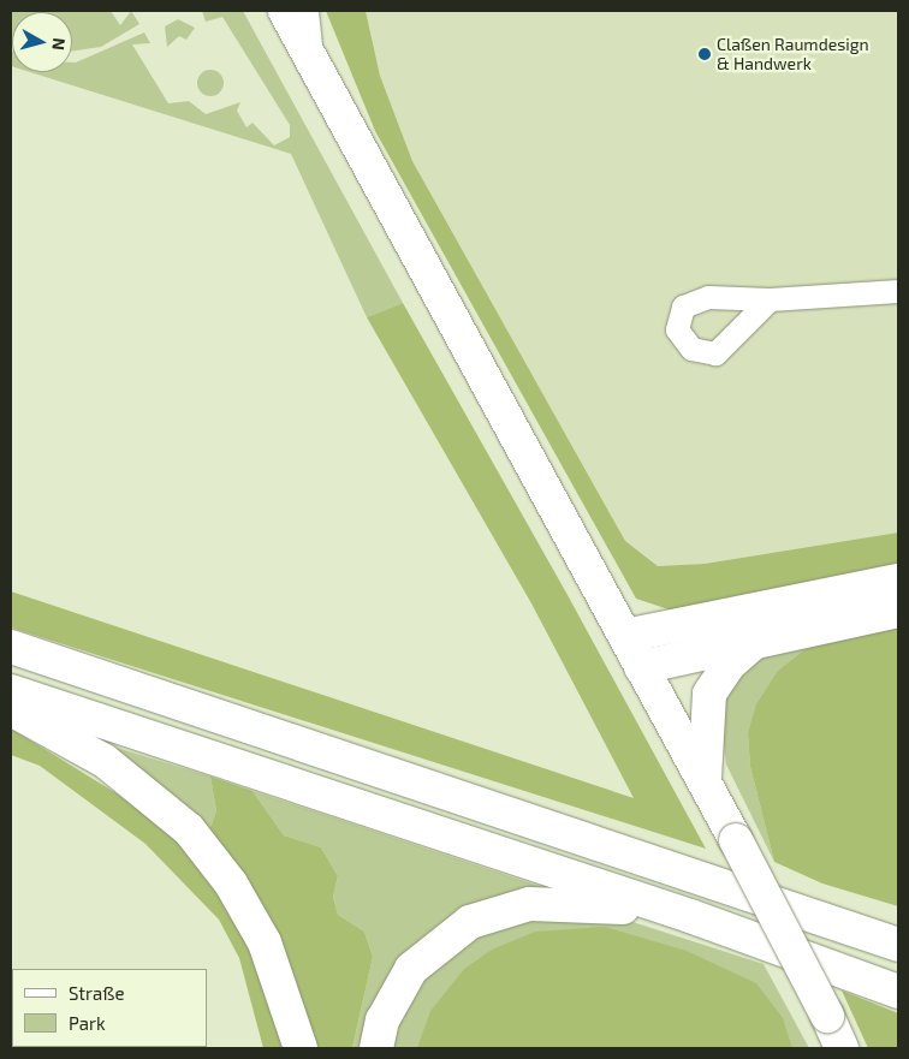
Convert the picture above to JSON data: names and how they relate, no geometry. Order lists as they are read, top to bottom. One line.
{"places":["Claßen Raumdesign & Handwerk"],"legend":["Straße","Park"],"north":"right"}
